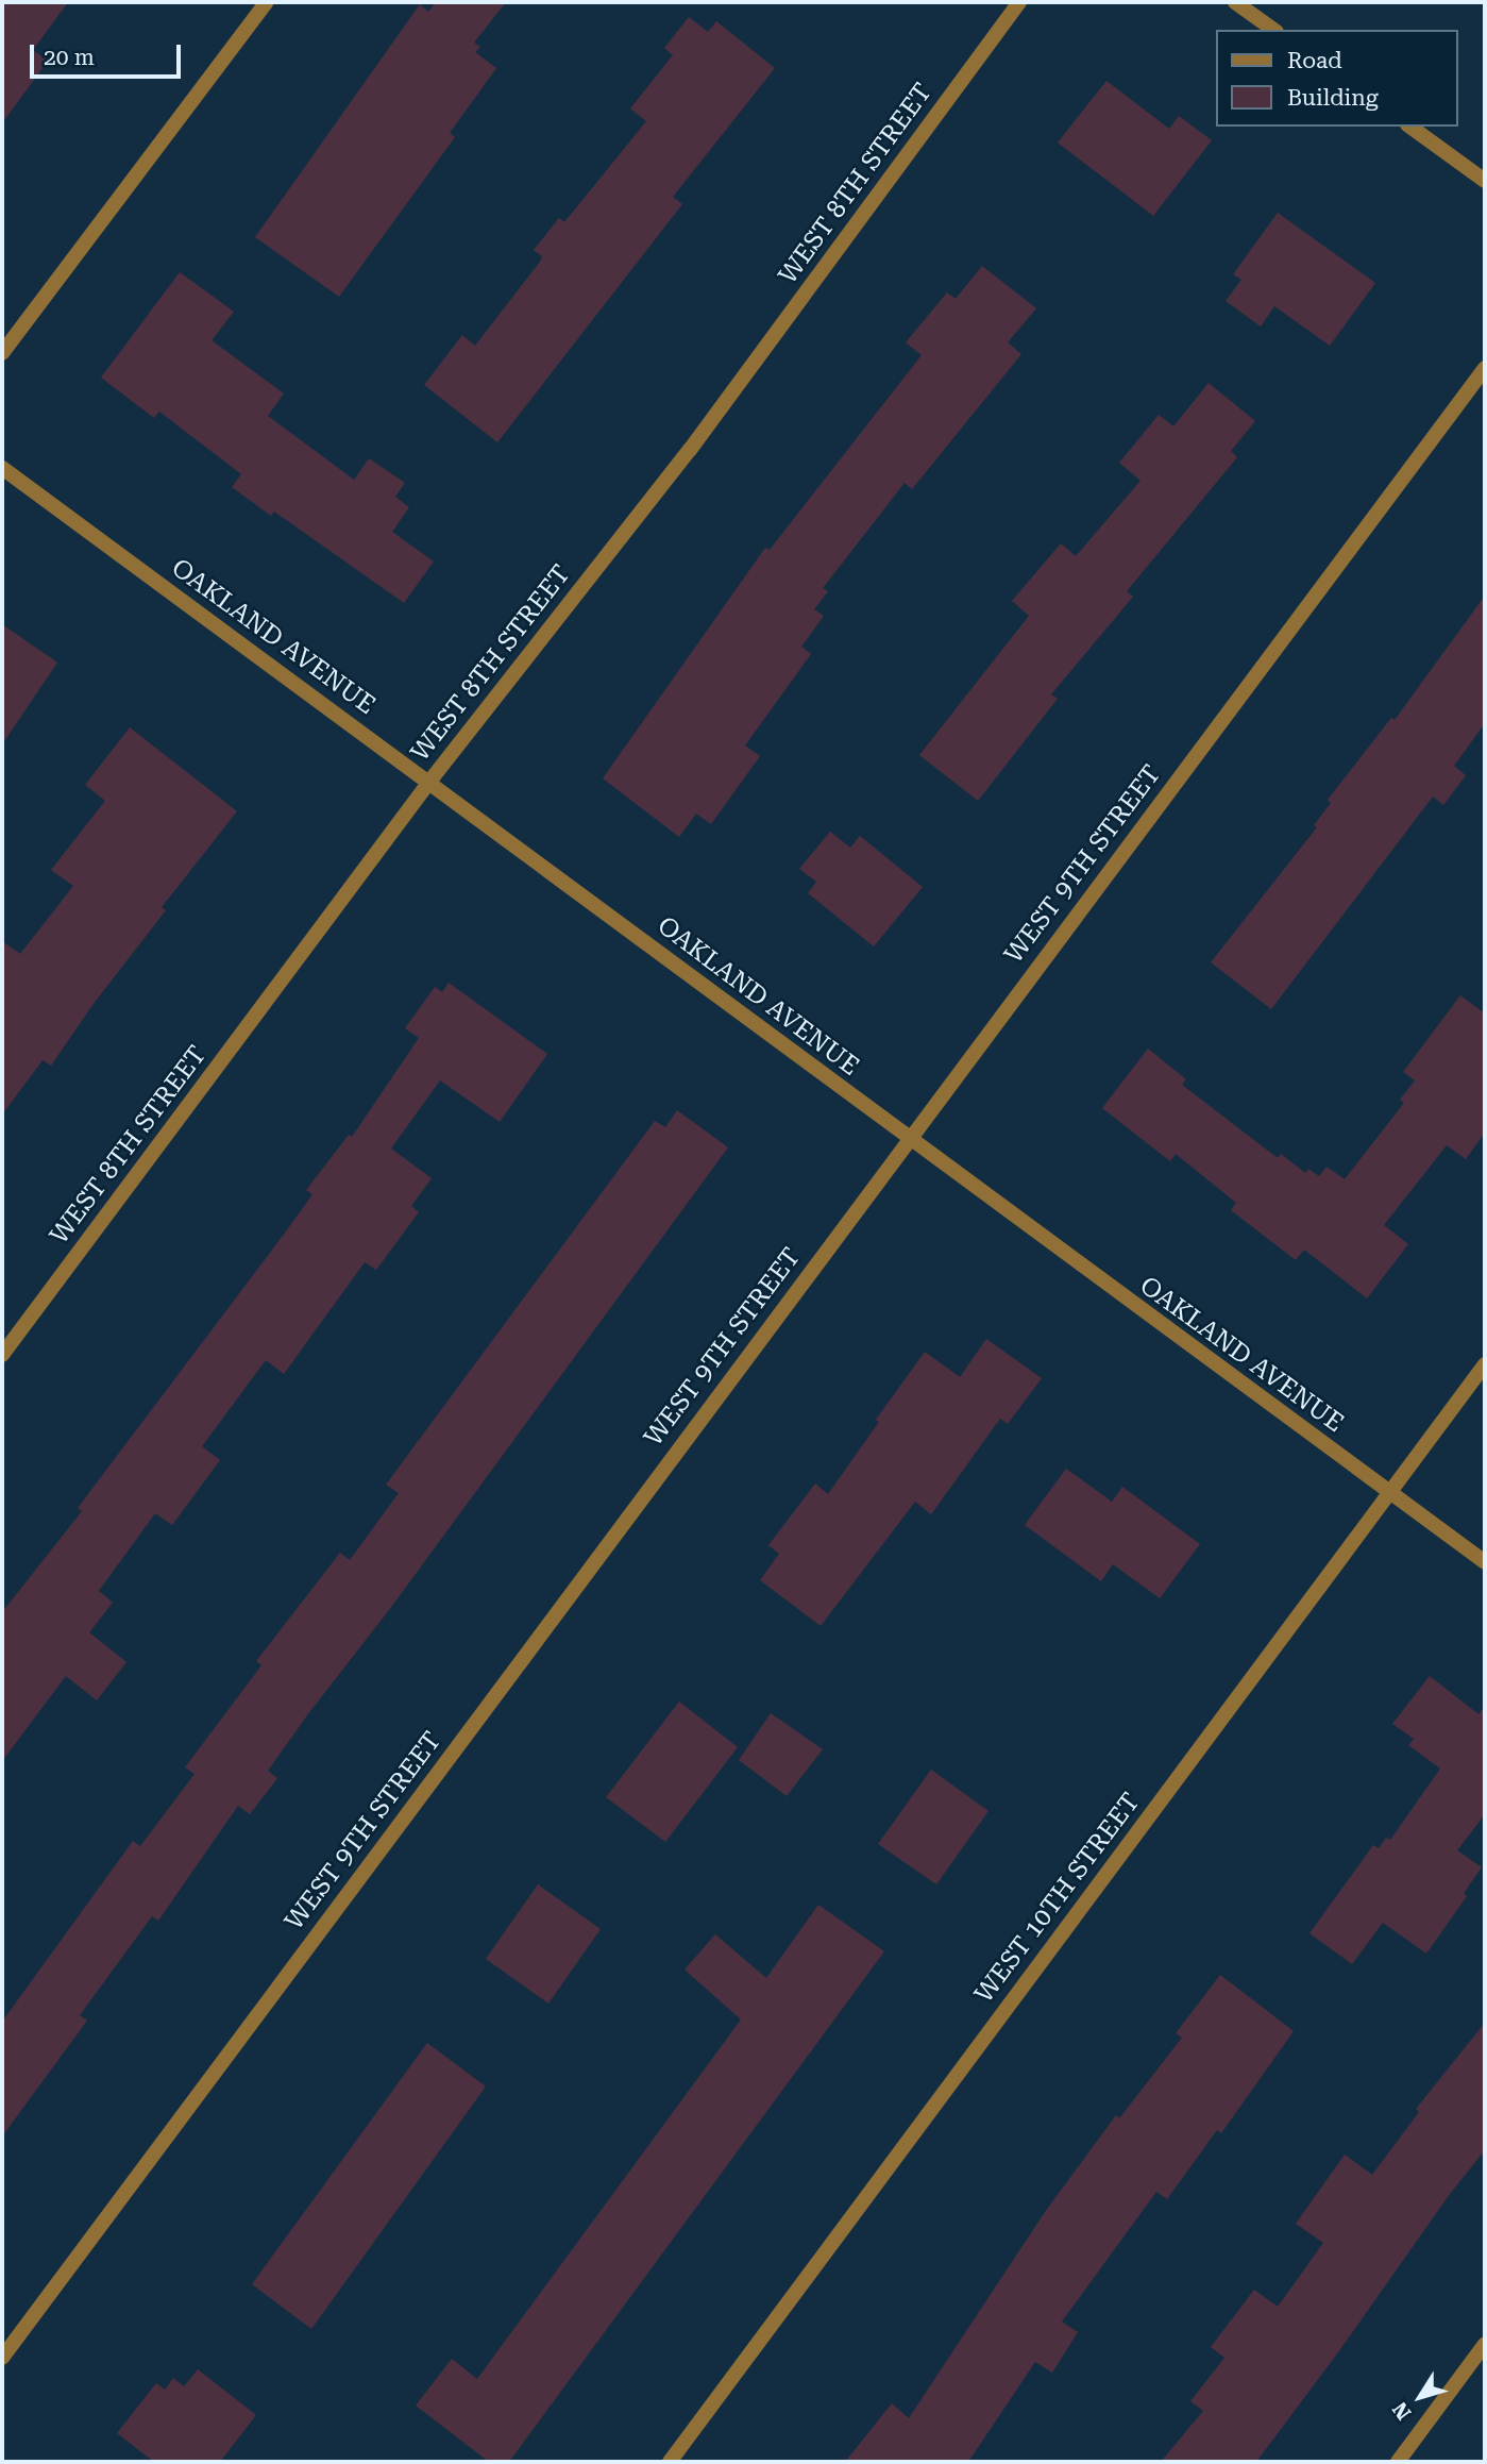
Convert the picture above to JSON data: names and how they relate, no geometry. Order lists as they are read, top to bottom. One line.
{"streets":{"street":["WEST 8TH STREET","OAKLAND AVENUE","WEST 9TH STREET","WEST 10TH STREET"]},"crossings":[["WEST 8TH STREET","OAKLAND AVENUE"],["OAKLAND AVENUE","WEST 9TH STREET"],["OAKLAND AVENUE","WEST 10TH STREET"]],"legend":["Road","Building"],"scale_bar":"20 m","north":"bottom left"}
